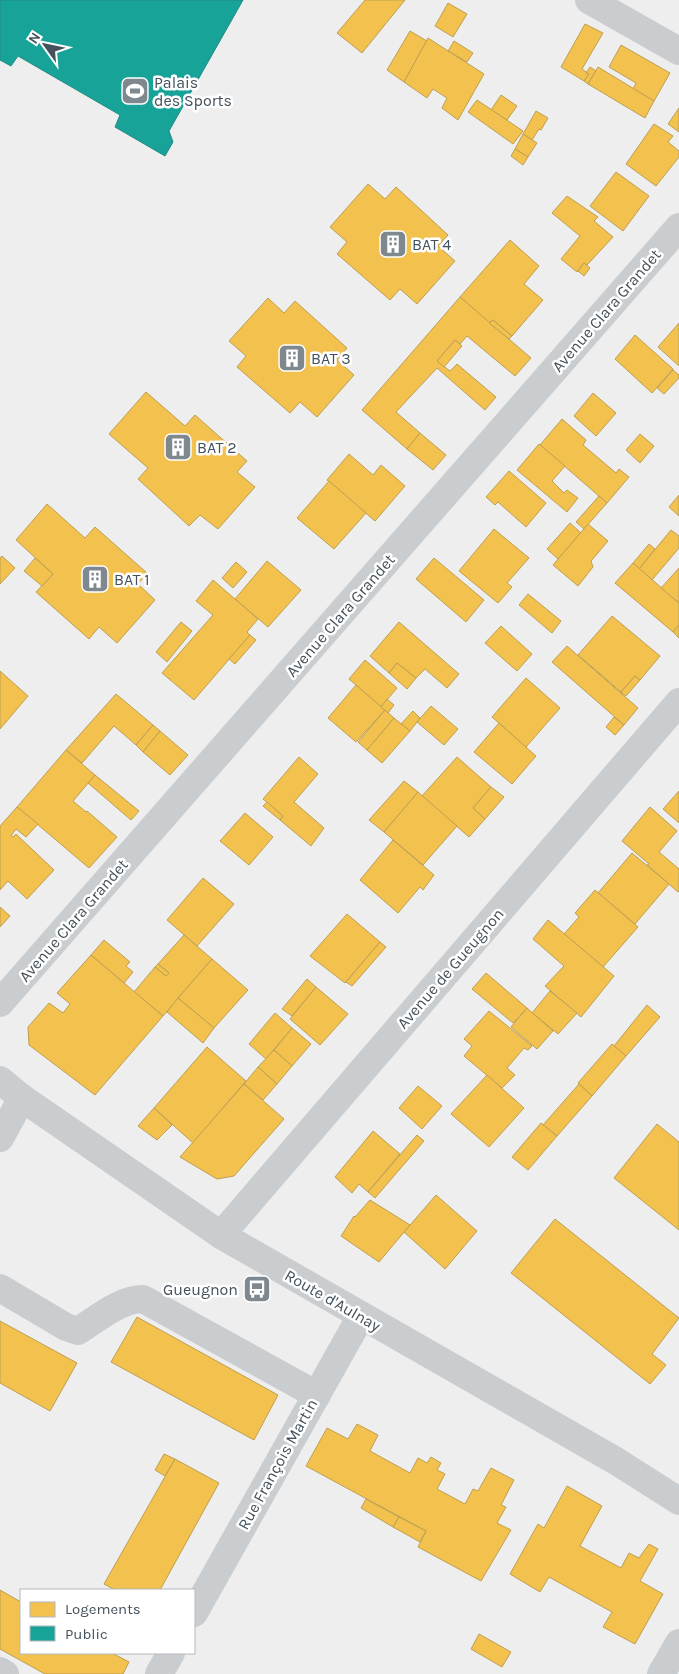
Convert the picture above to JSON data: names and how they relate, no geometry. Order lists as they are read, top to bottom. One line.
{"streets":{"street":["Avenue Clara Grandet","Avenue de Gueugnon","Route d'Aulnay","Rue François Martin"]},"crossings":[["Avenue de Gueugnon","Route d'Aulnay"],["Route d'Aulnay","Rue François Martin"]],"places":{"sports":["Palais des Sports"],"building":["BAT 4","BAT 3","BAT 2","BAT 1"],"bus stop":["Gueugnon"]},"legend":["Logements","Public"],"north":"top left"}
